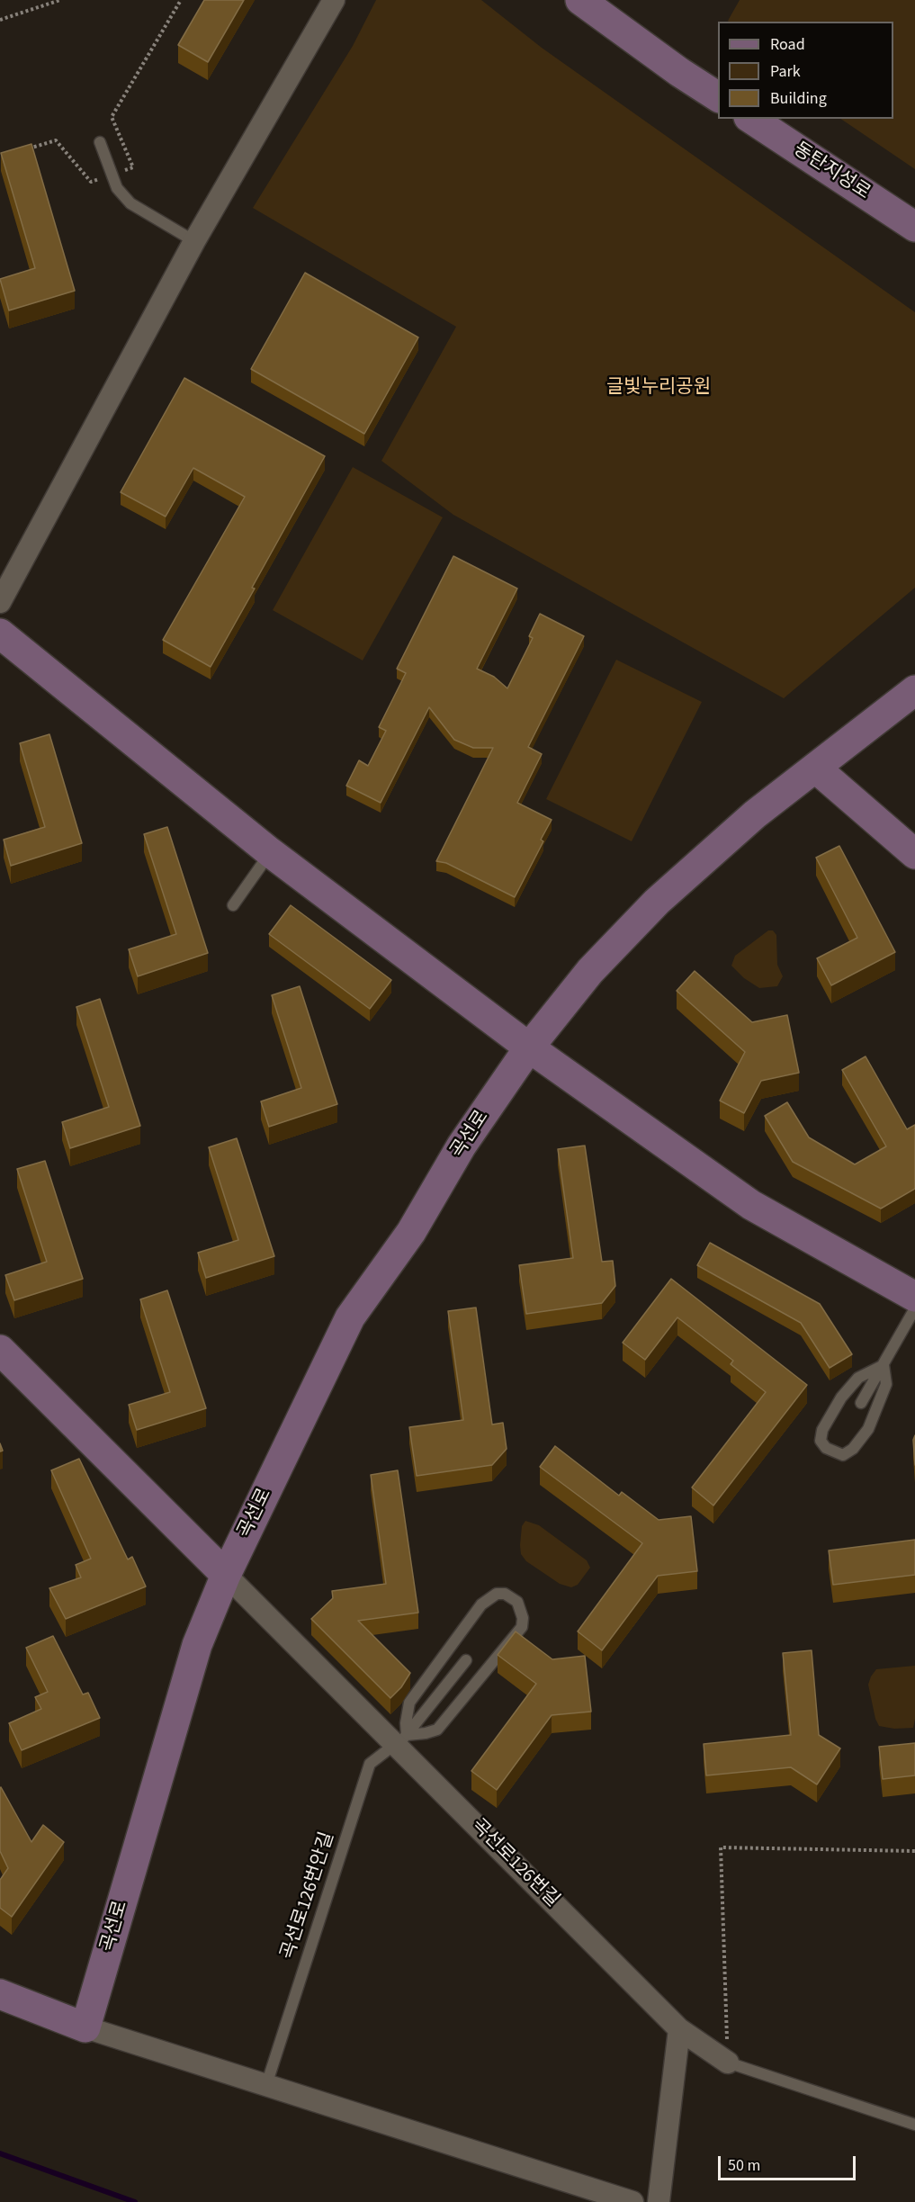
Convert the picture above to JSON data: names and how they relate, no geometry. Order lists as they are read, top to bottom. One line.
{"streets":{"street":["동탄지성로","곡선로","곡선로126번길"],"lane":["곡선로126번안길"]},"crossings":[["곡선로","곡선로126번길"],["곡선로126번길","곡선로126번안길"]],"parks":["글빛누리공원"],"legend":["Road","Park","Building"],"scale_bar":"50 m"}
